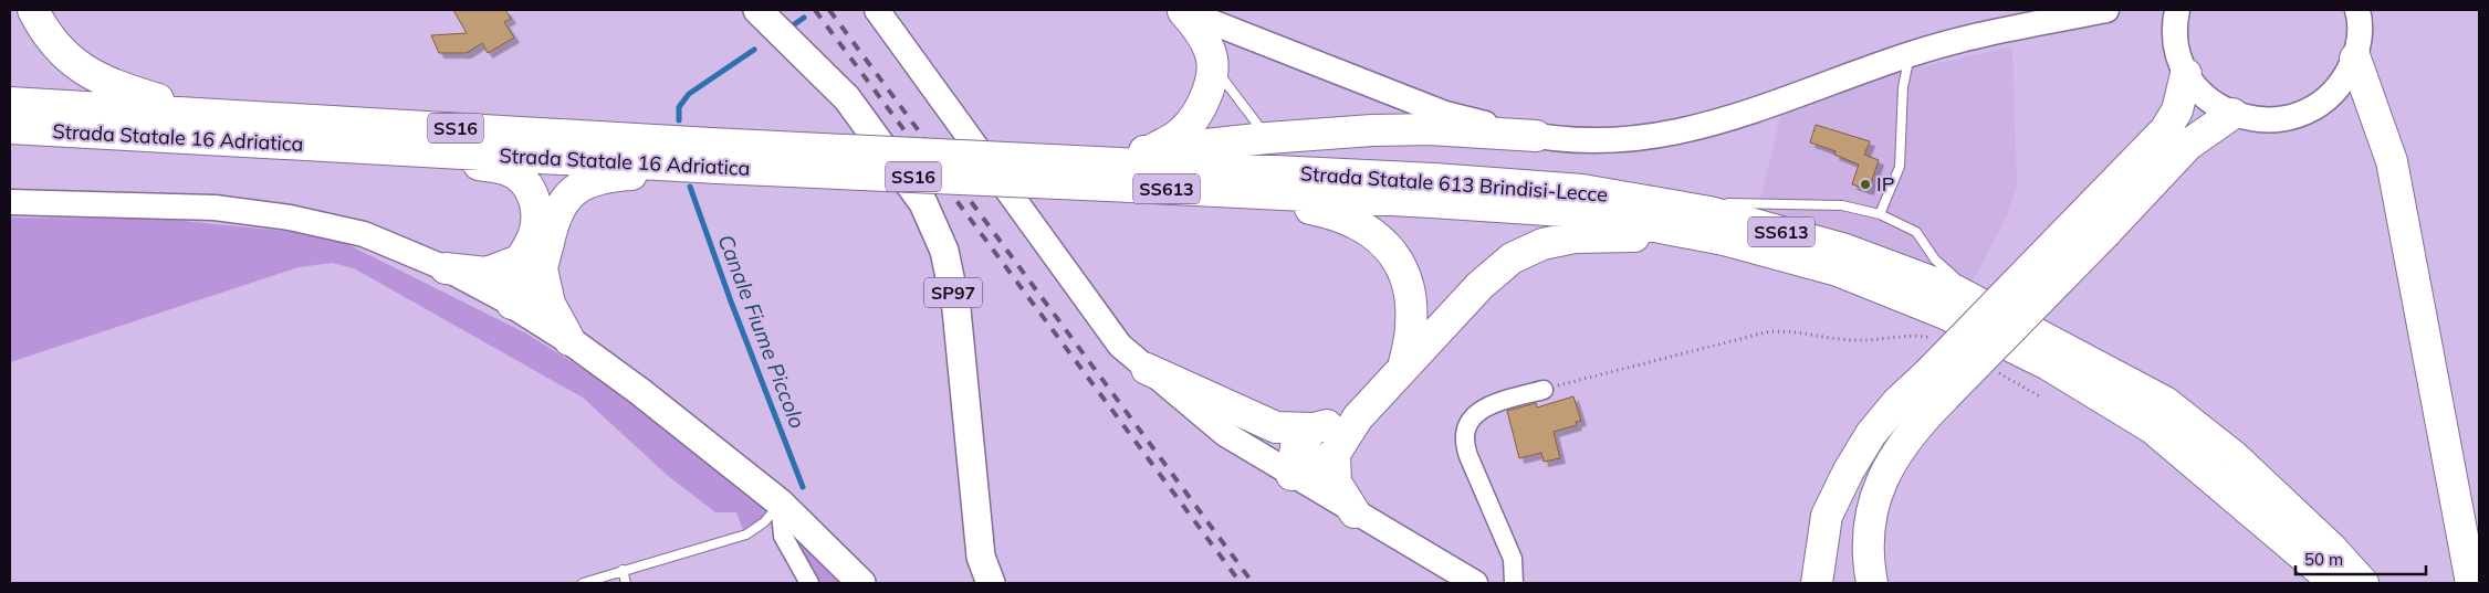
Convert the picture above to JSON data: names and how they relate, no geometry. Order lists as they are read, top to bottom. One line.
{"streets":{"highway":["SS16","Strada Statale 16 Adriatica","Strada Statale 613 Brindisi-Lecce","SS613"],"main road":["SP97"]},"crossings":[["SS16","Strada Statale 16 Adriatica"],["Strada Statale 16 Adriatica","Strada Statale 613 Brindisi-Lecce"]],"water":["Canale Fiume Piccolo"],"places":["IP"],"scale_bar":"50 m"}
